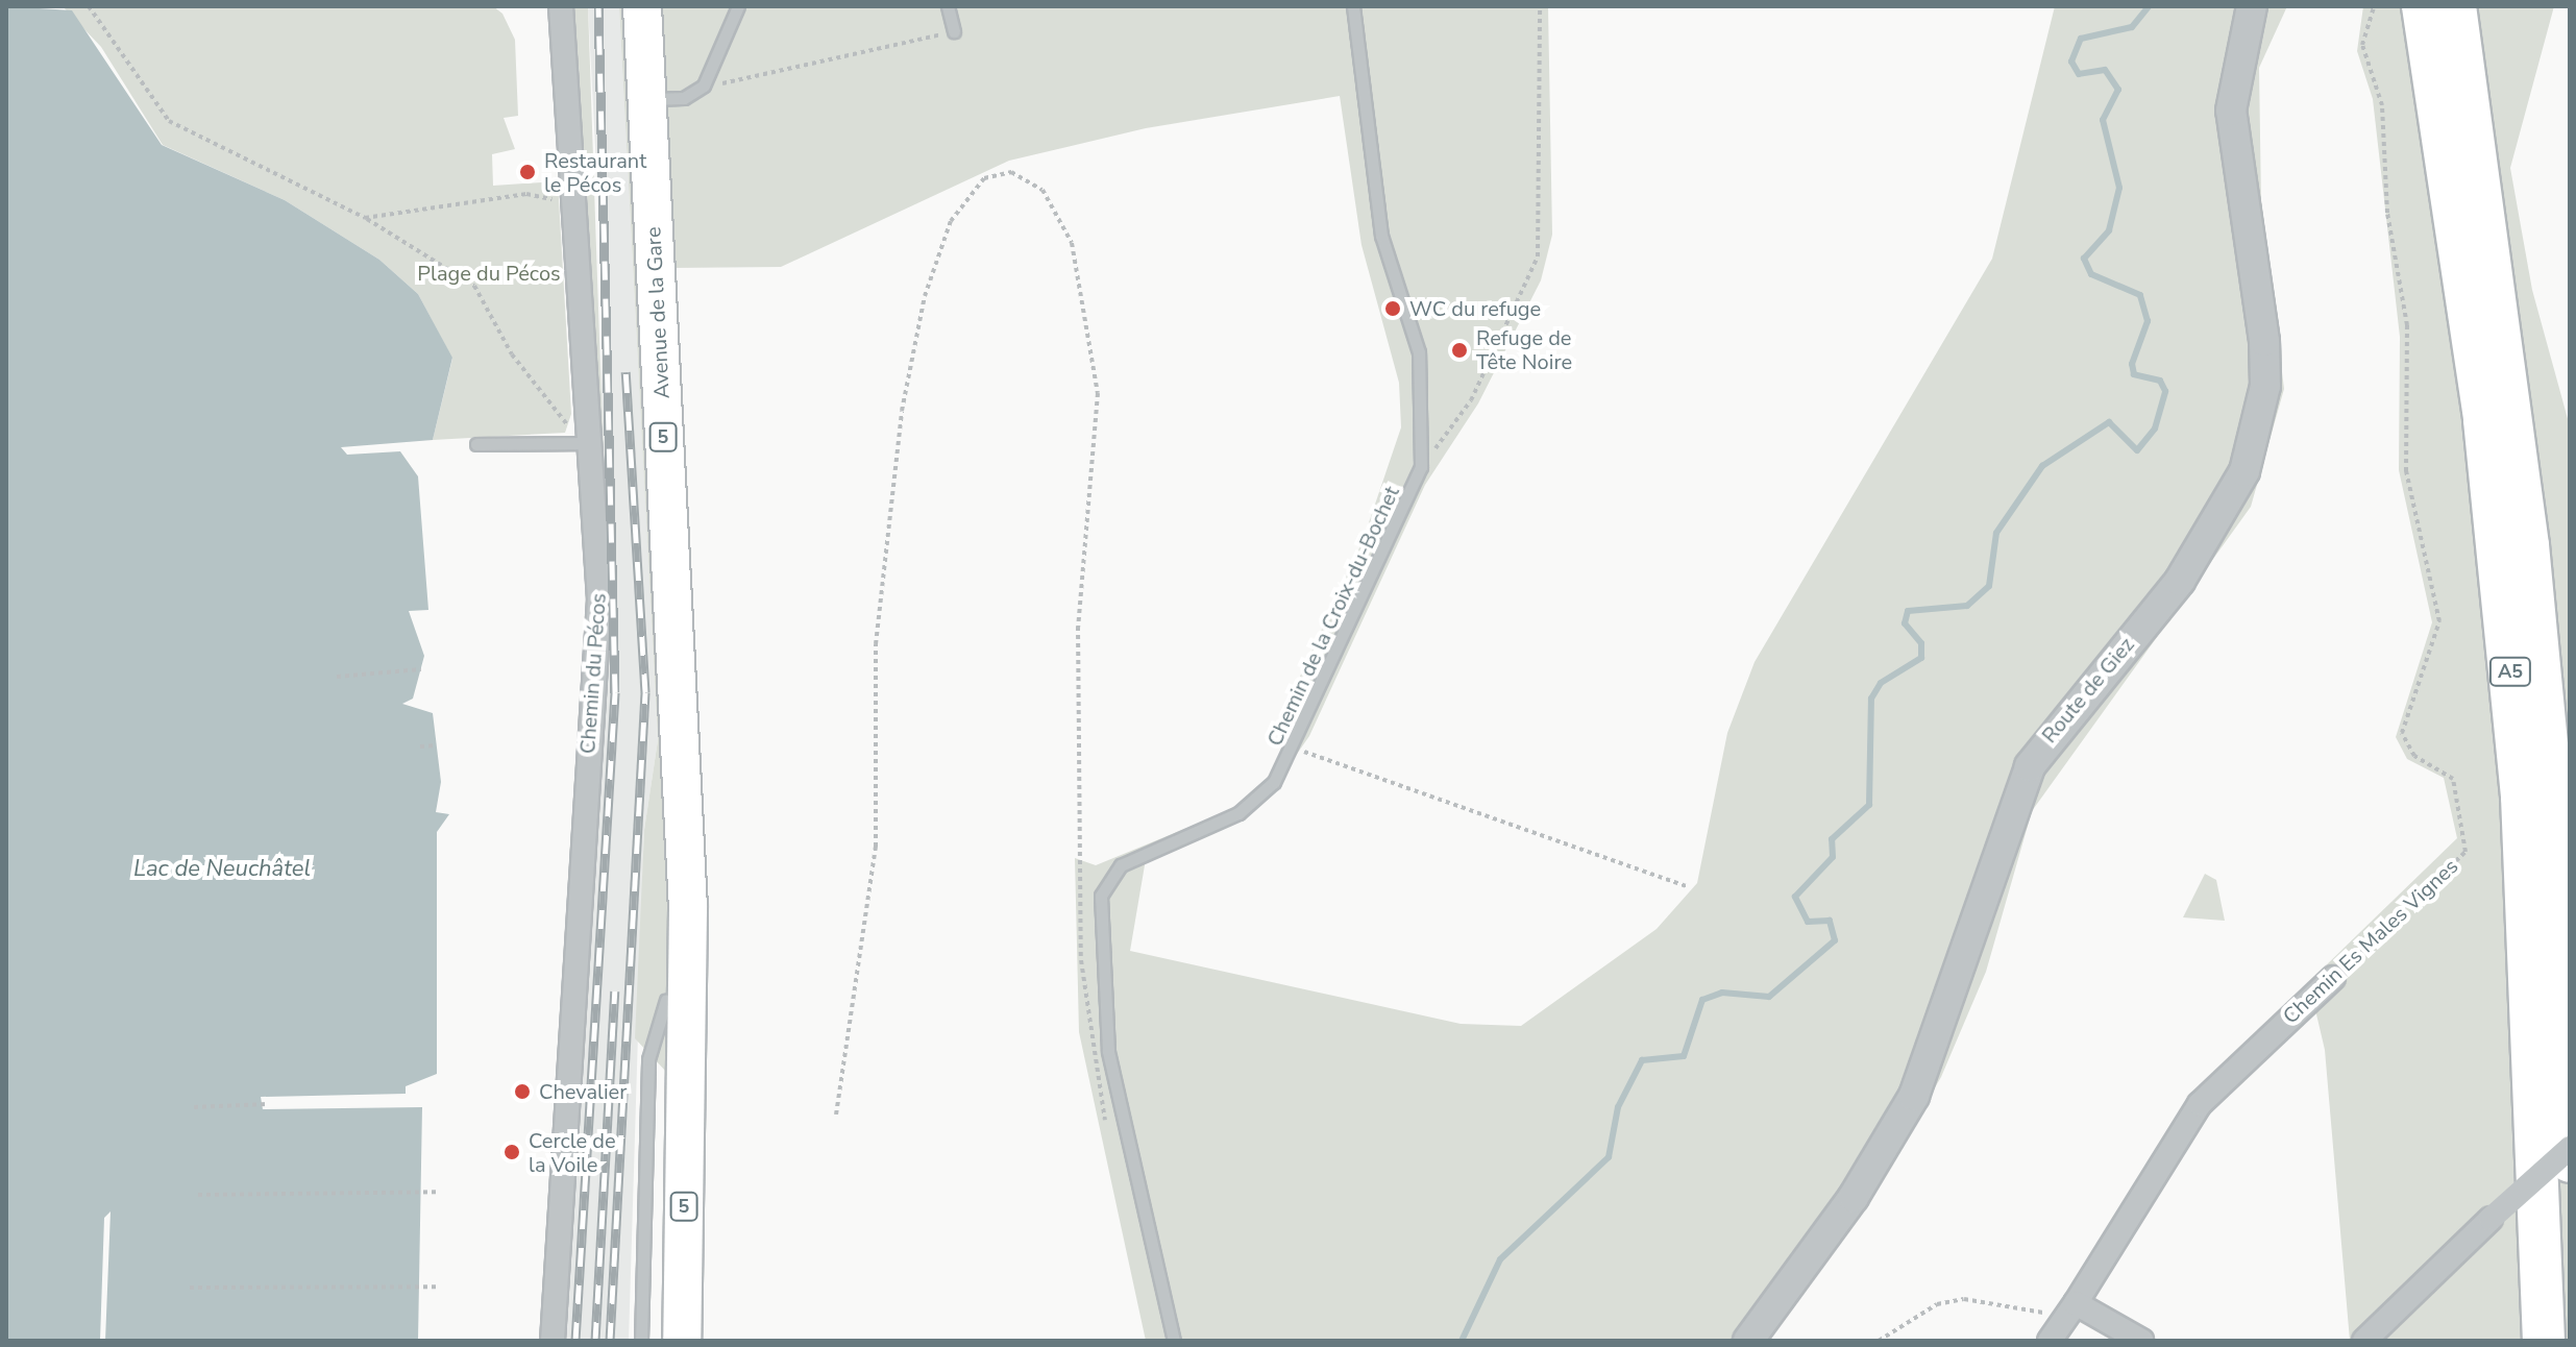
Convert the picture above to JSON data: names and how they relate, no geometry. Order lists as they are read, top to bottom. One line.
{"streets":{"highway":["A5"],"main road":["Avenue de la Gare","5"],"street":["Chemin du Pécos","Route de Giez","Chemin Es Males Vignes"],"lane":["Chemin de la Croix-du-Bochet"]},"water":["Lac de Neuchâtel"],"parks":["Plage du Pécos"],"places":["Restaurant le Pécos","WC du refuge","Refuge de Tête Noire","Chevalier","Cercle de la Voile"]}
